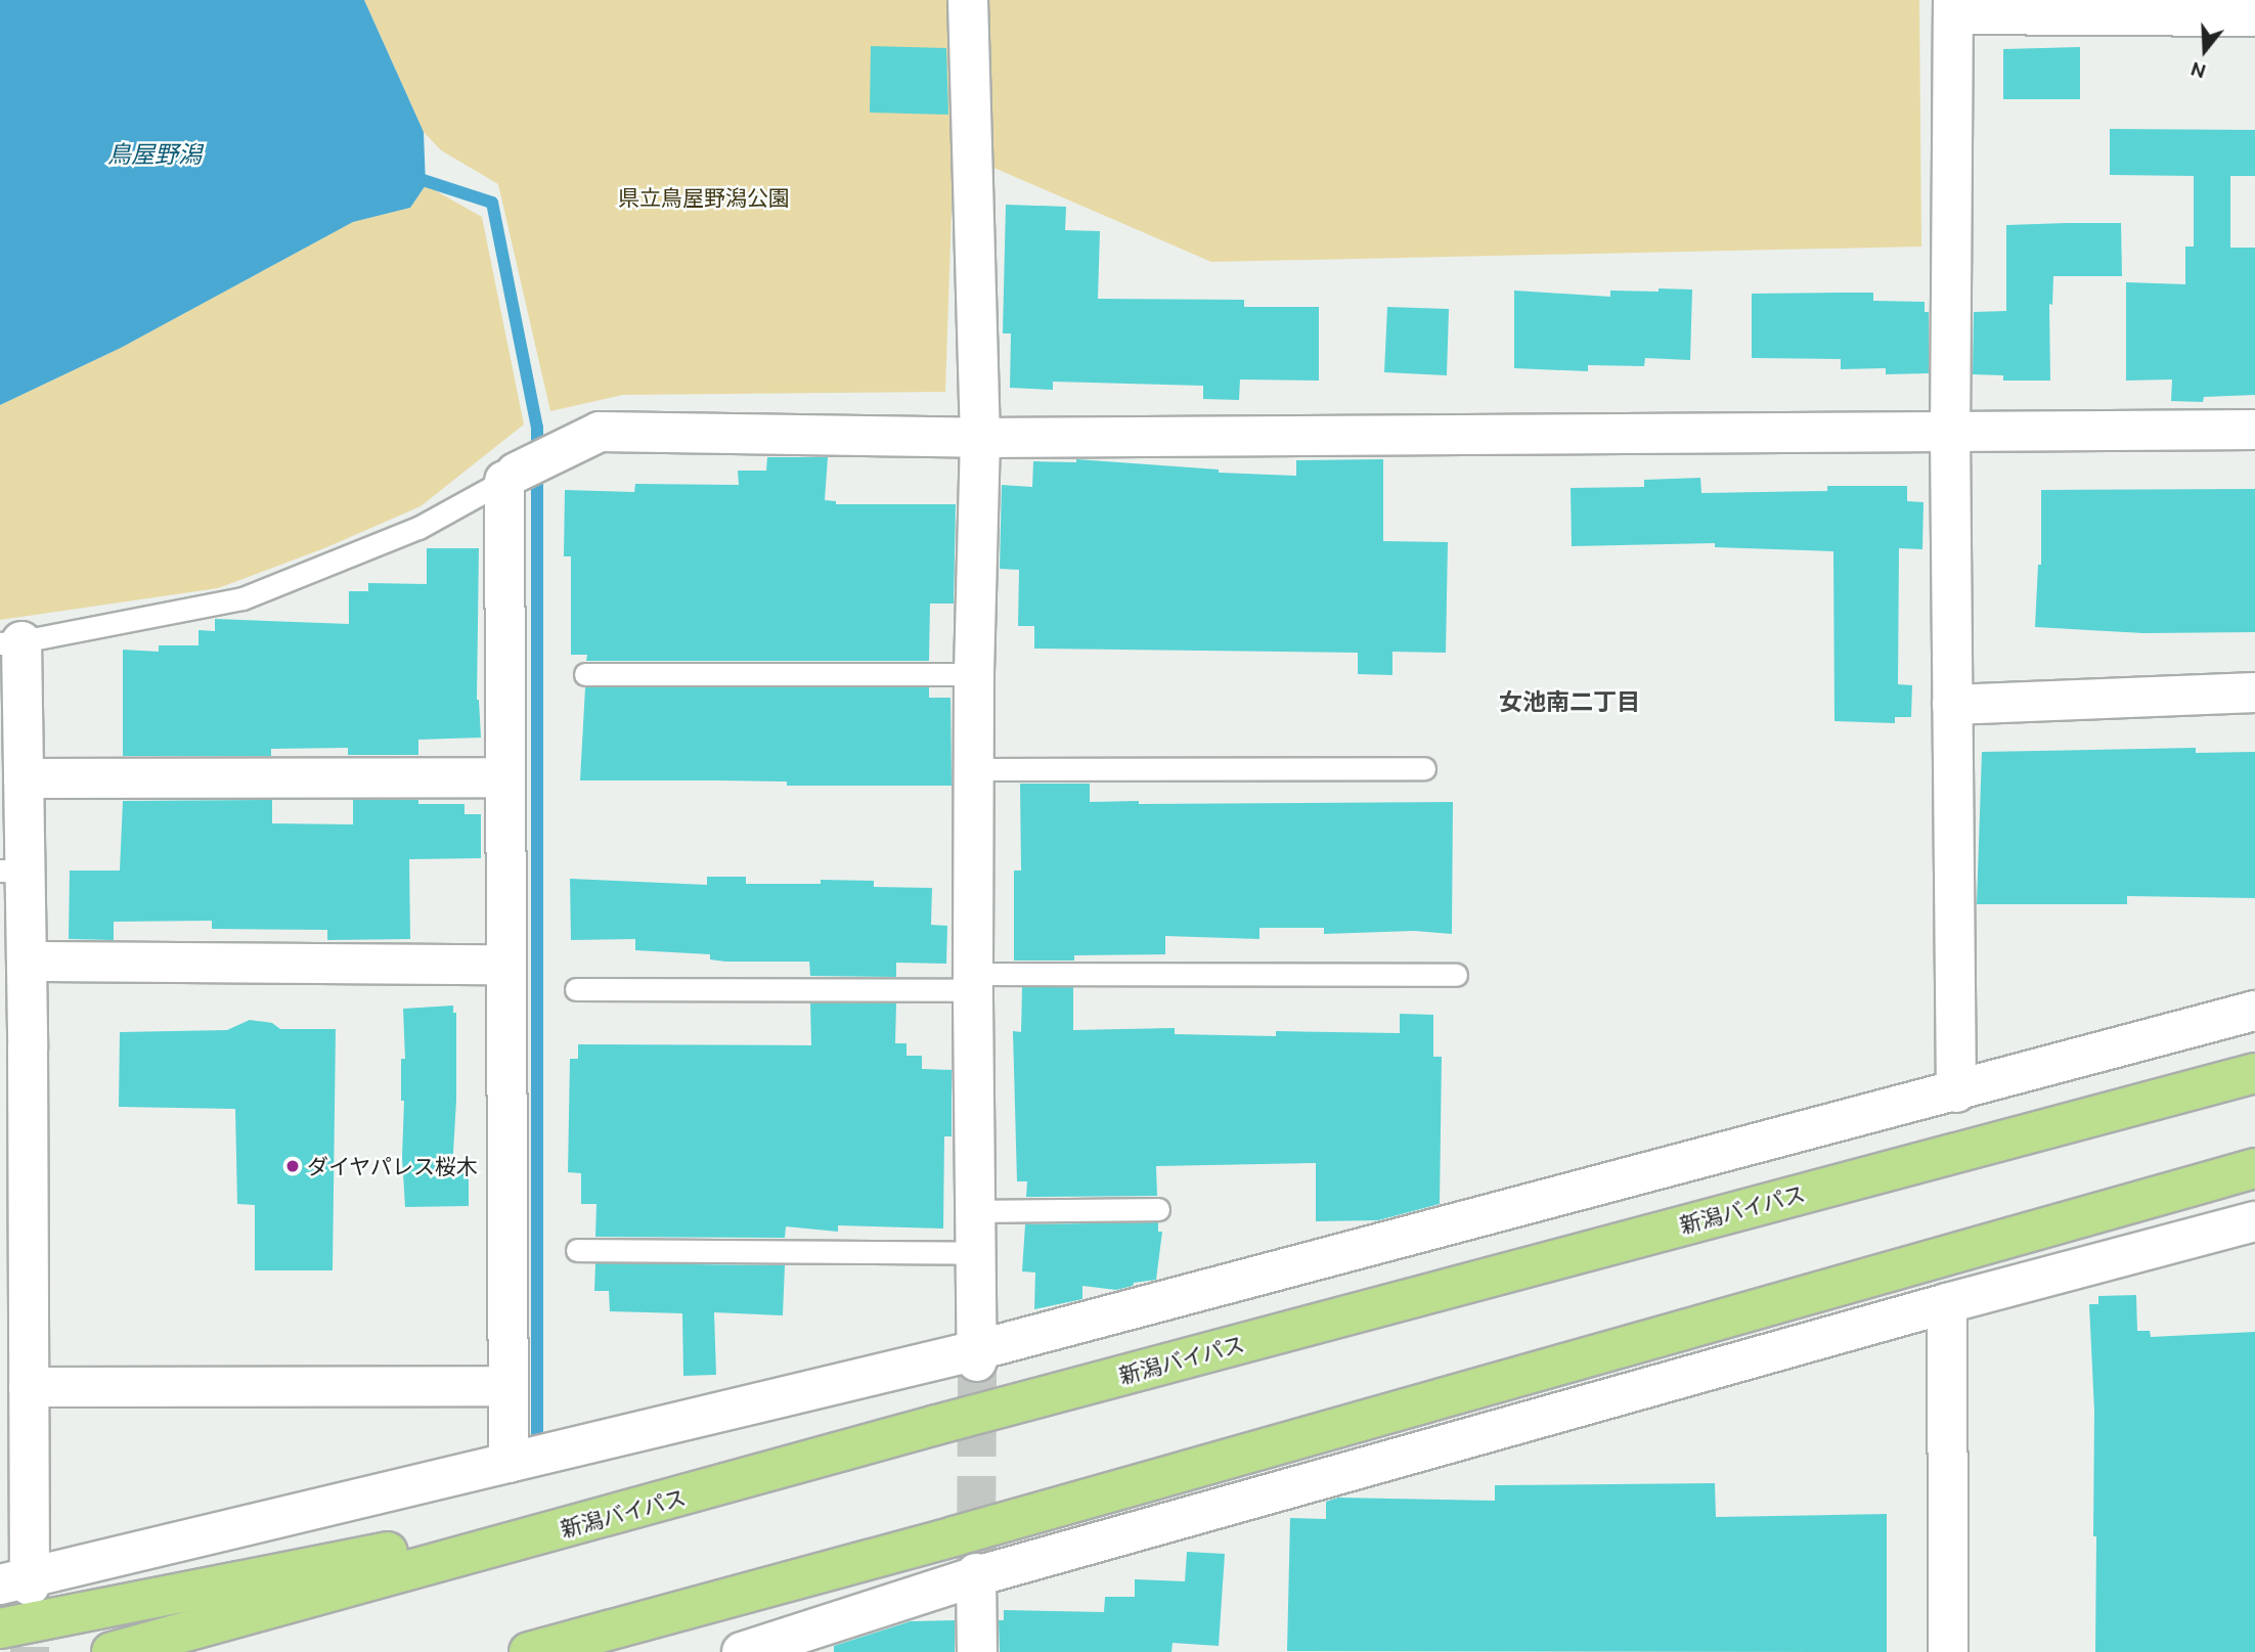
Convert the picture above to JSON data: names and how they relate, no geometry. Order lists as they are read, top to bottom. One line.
{"streets":{"highway":["新潟バイパス"]},"districts":["女池南二丁目"],"water":["鳥屋野潟"],"parks":["県立鳥屋野潟公園"],"places":["ダイヤパレス桜木"],"north":"bottom"}
